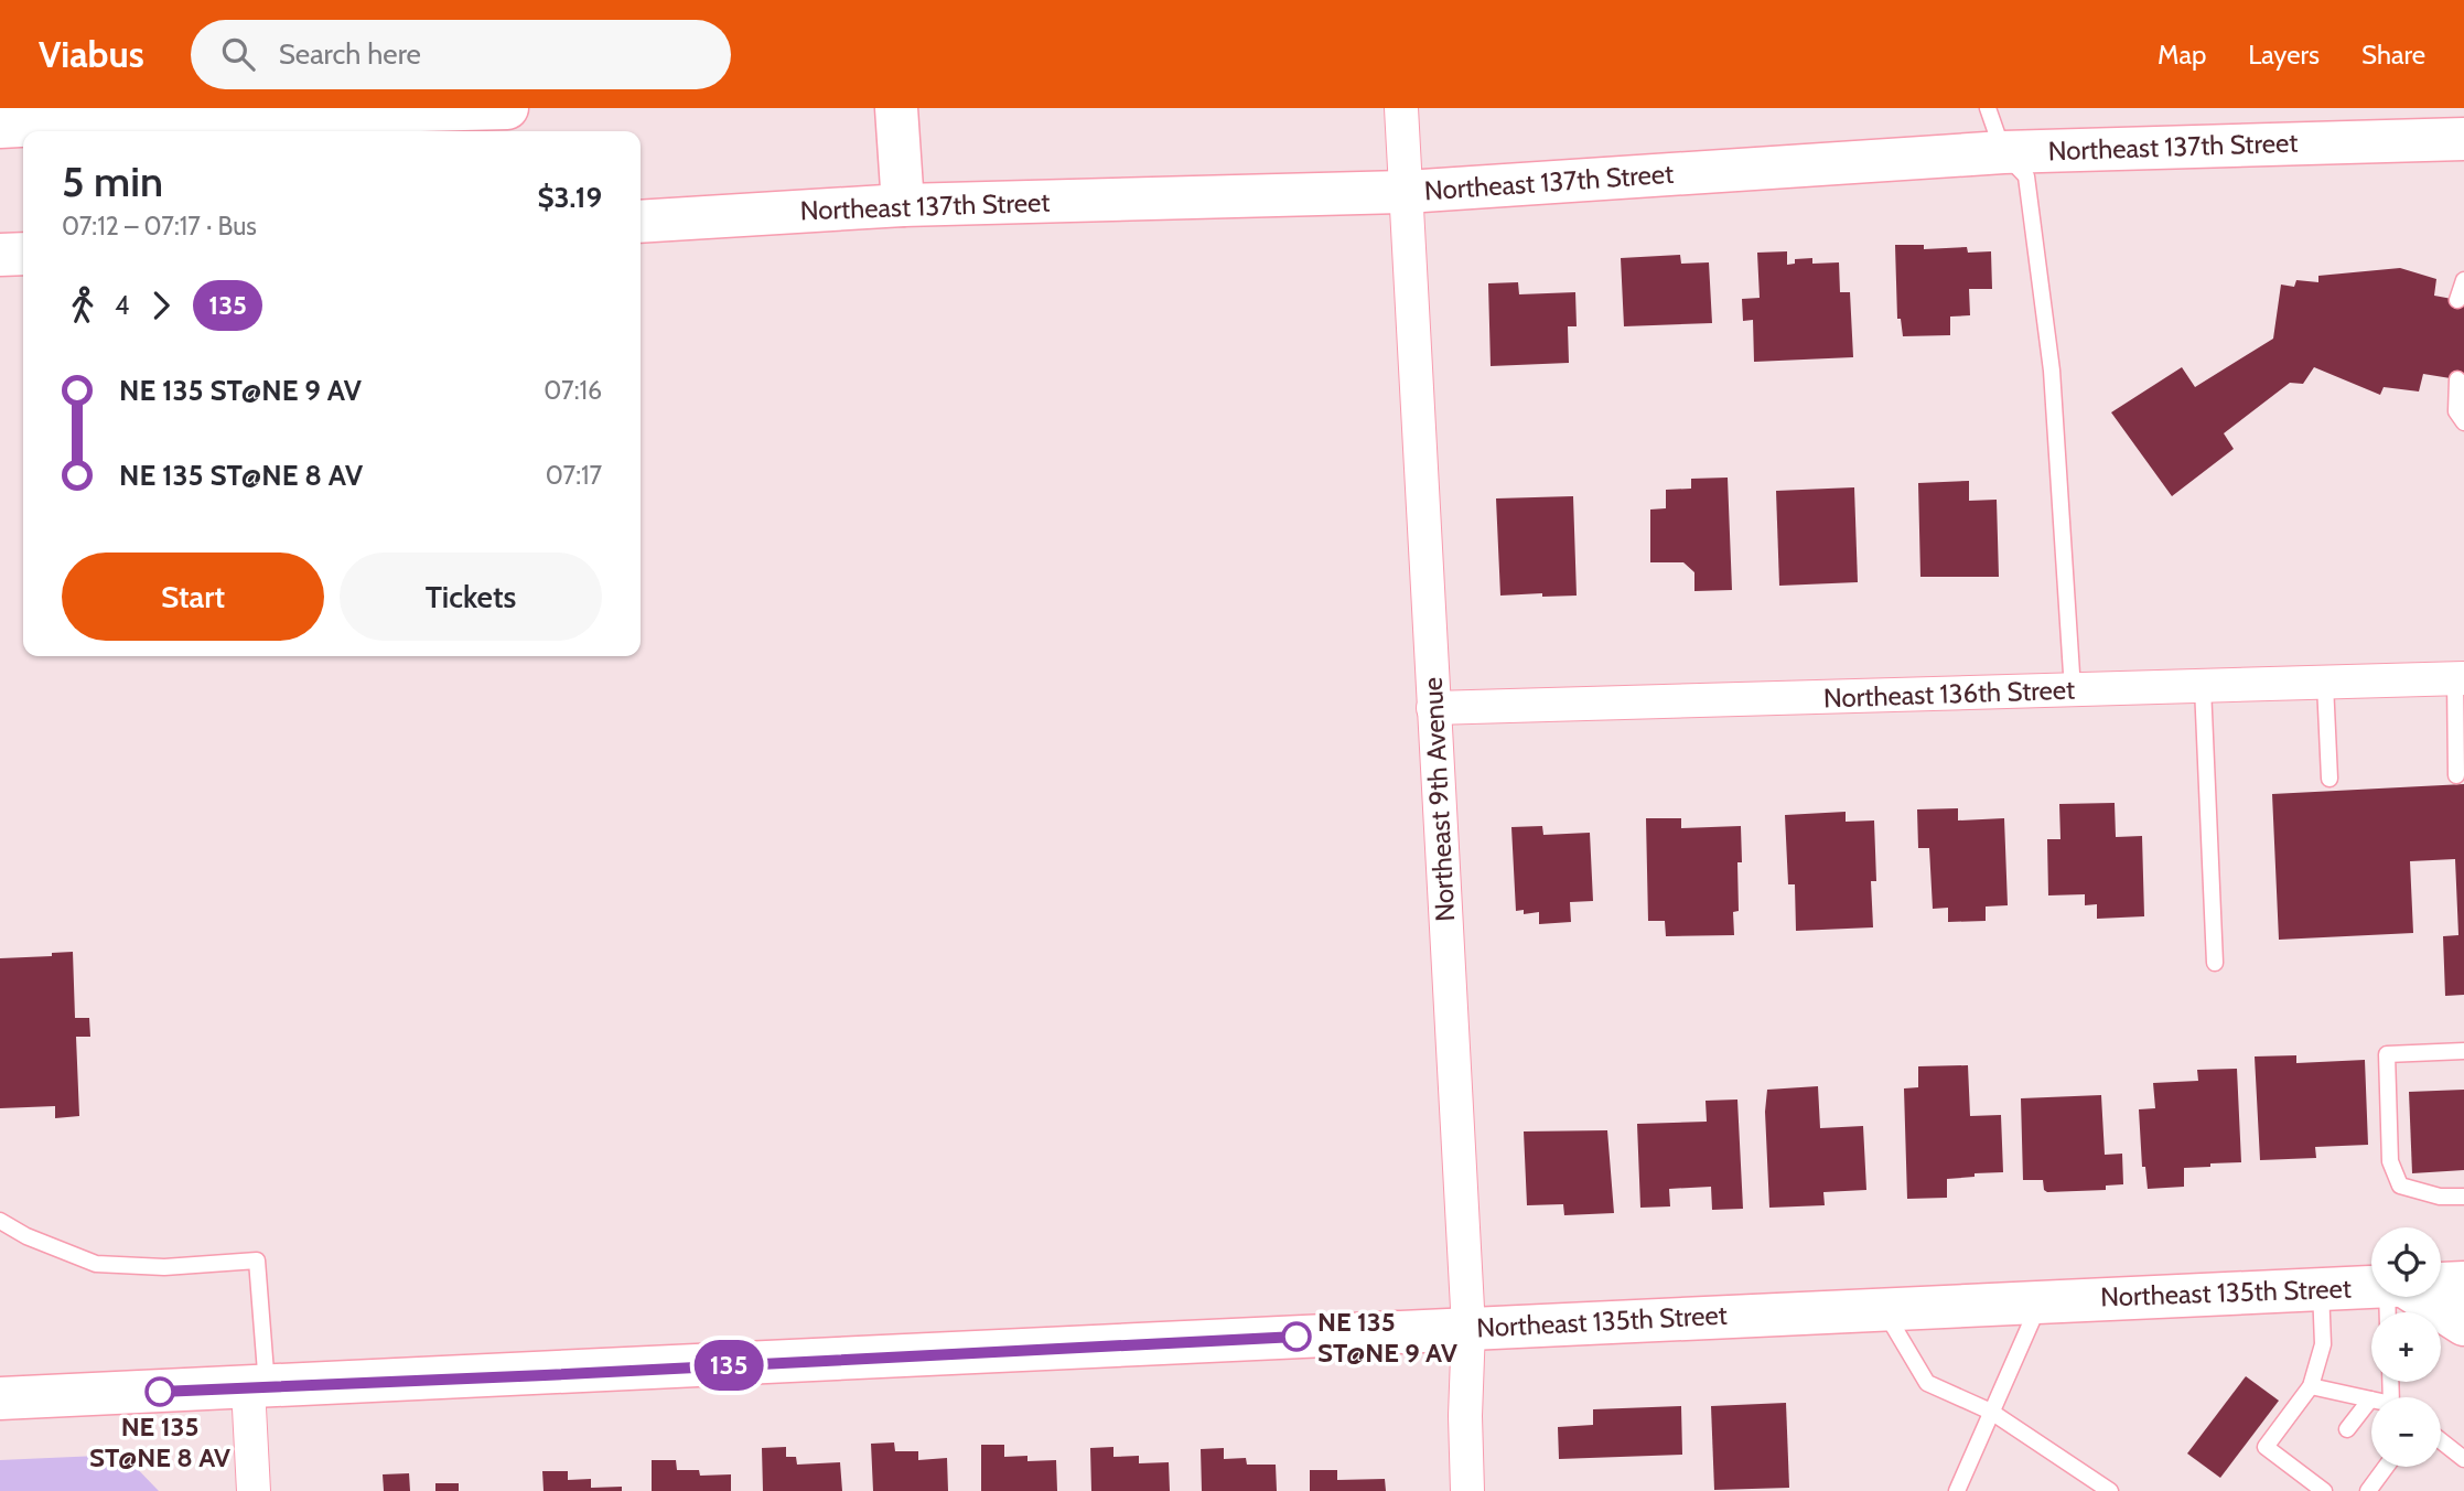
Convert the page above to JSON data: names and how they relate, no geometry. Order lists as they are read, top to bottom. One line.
{"streets":{"main road":["Northeast 137th Street","Northeast 135th Street"],"street":["Northeast 136th Street","Northeast 9th Avenue"]},"crossings":[["Northeast 137th Street","Northeast 9th Avenue"],["Northeast 136th Street","Northeast 9th Avenue"],["Northeast 9th Avenue","Northeast 135th Street"]],"places":["NE 135 ST@NE 9 AV","NE 135 ST@NE 8 AV"],"lines":["bus line 135"],"page":{"header":"Viabus","search":"Search here","nav":["Map","Layers","Share"],"on_map":"135","heading":["5 min","07:12 – 07:17 · Bus","$3.19"],"legs":["4","135"],"list":[{"name":"NE 135 ST@NE 9 AV","value":"07:16"},{"name":"NE 135 ST@NE 8 AV","value":"07:17"}],"buttons":["Start","Tickets"],"map_buttons":["+","−"]}}
